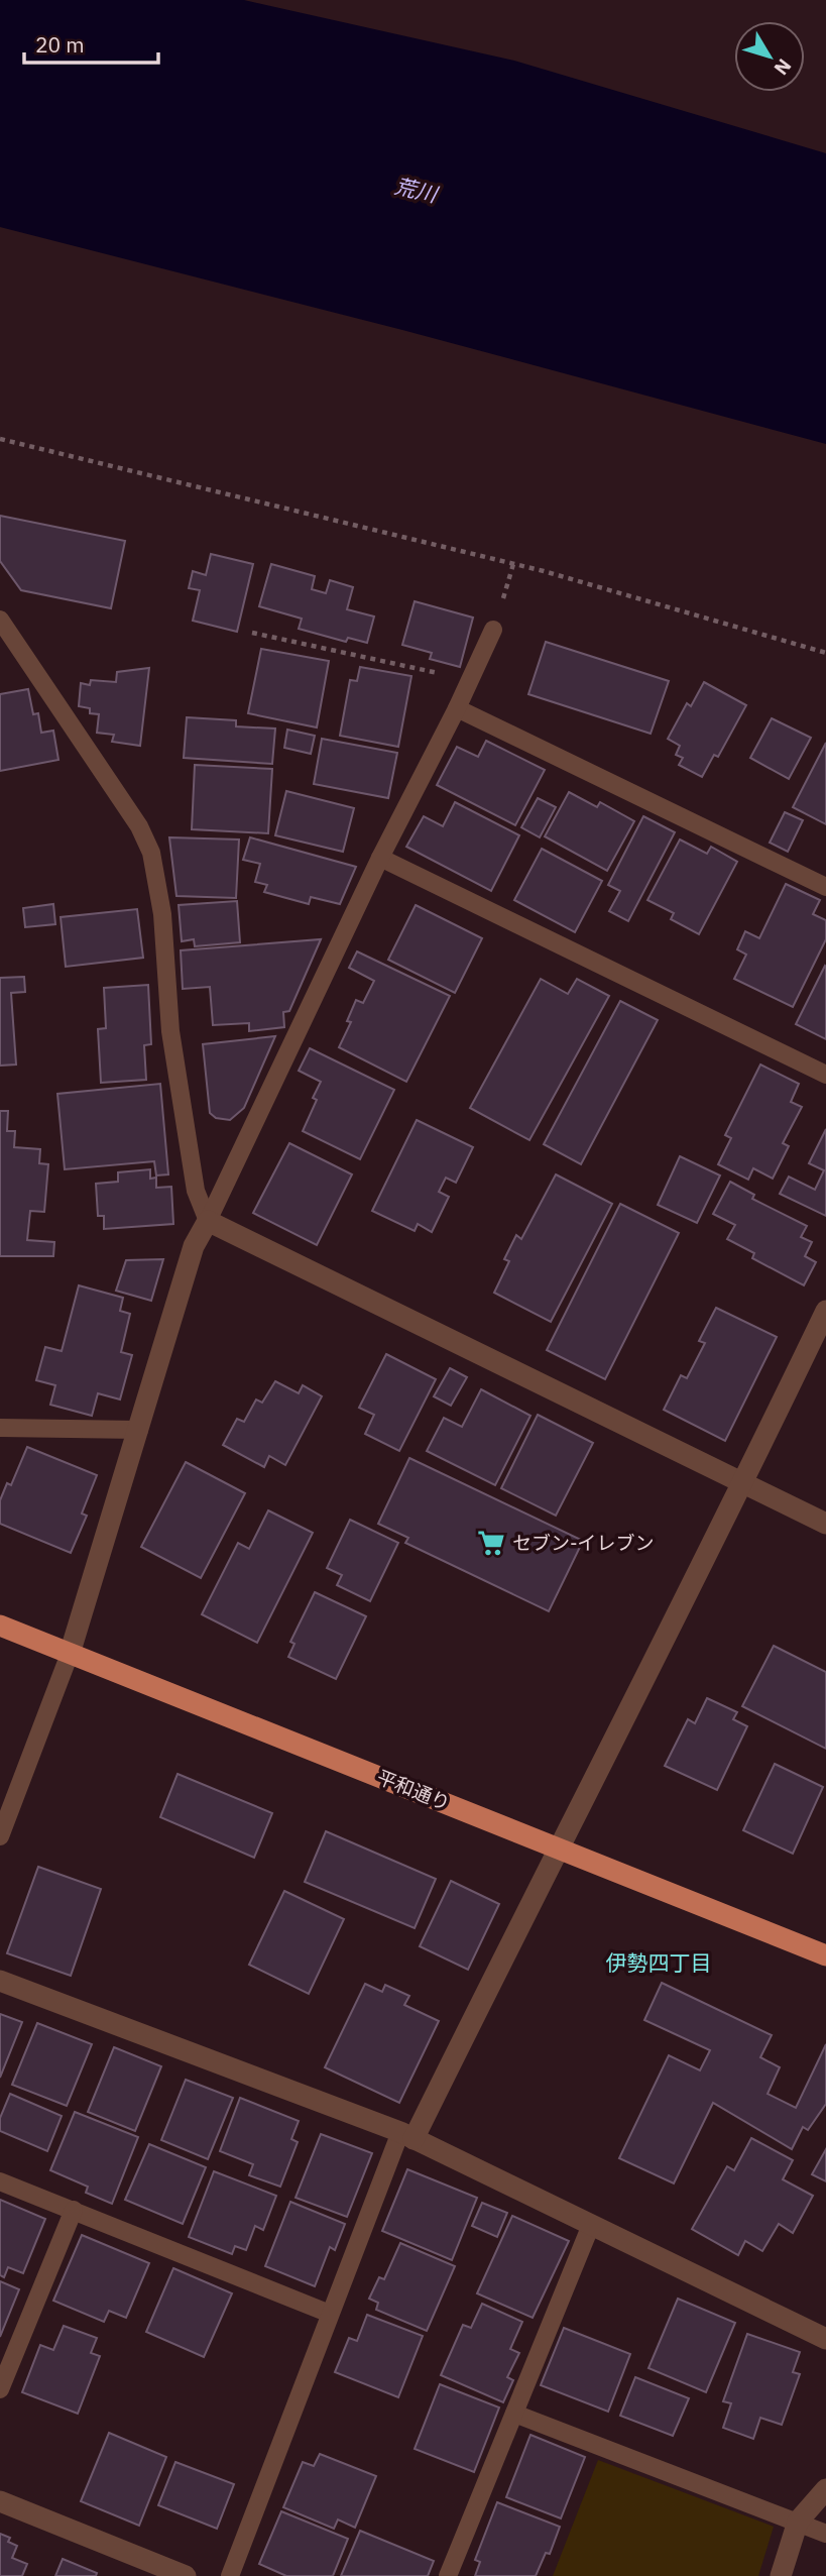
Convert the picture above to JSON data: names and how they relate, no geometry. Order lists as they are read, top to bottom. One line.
{"streets":{"highway":["平和通り"]},"districts":["伊勢四丁目"],"water":["荒川"],"places":{"supermarket":["セブン-イレブン"]},"scale_bar":"20 m","north":"bottom right"}
